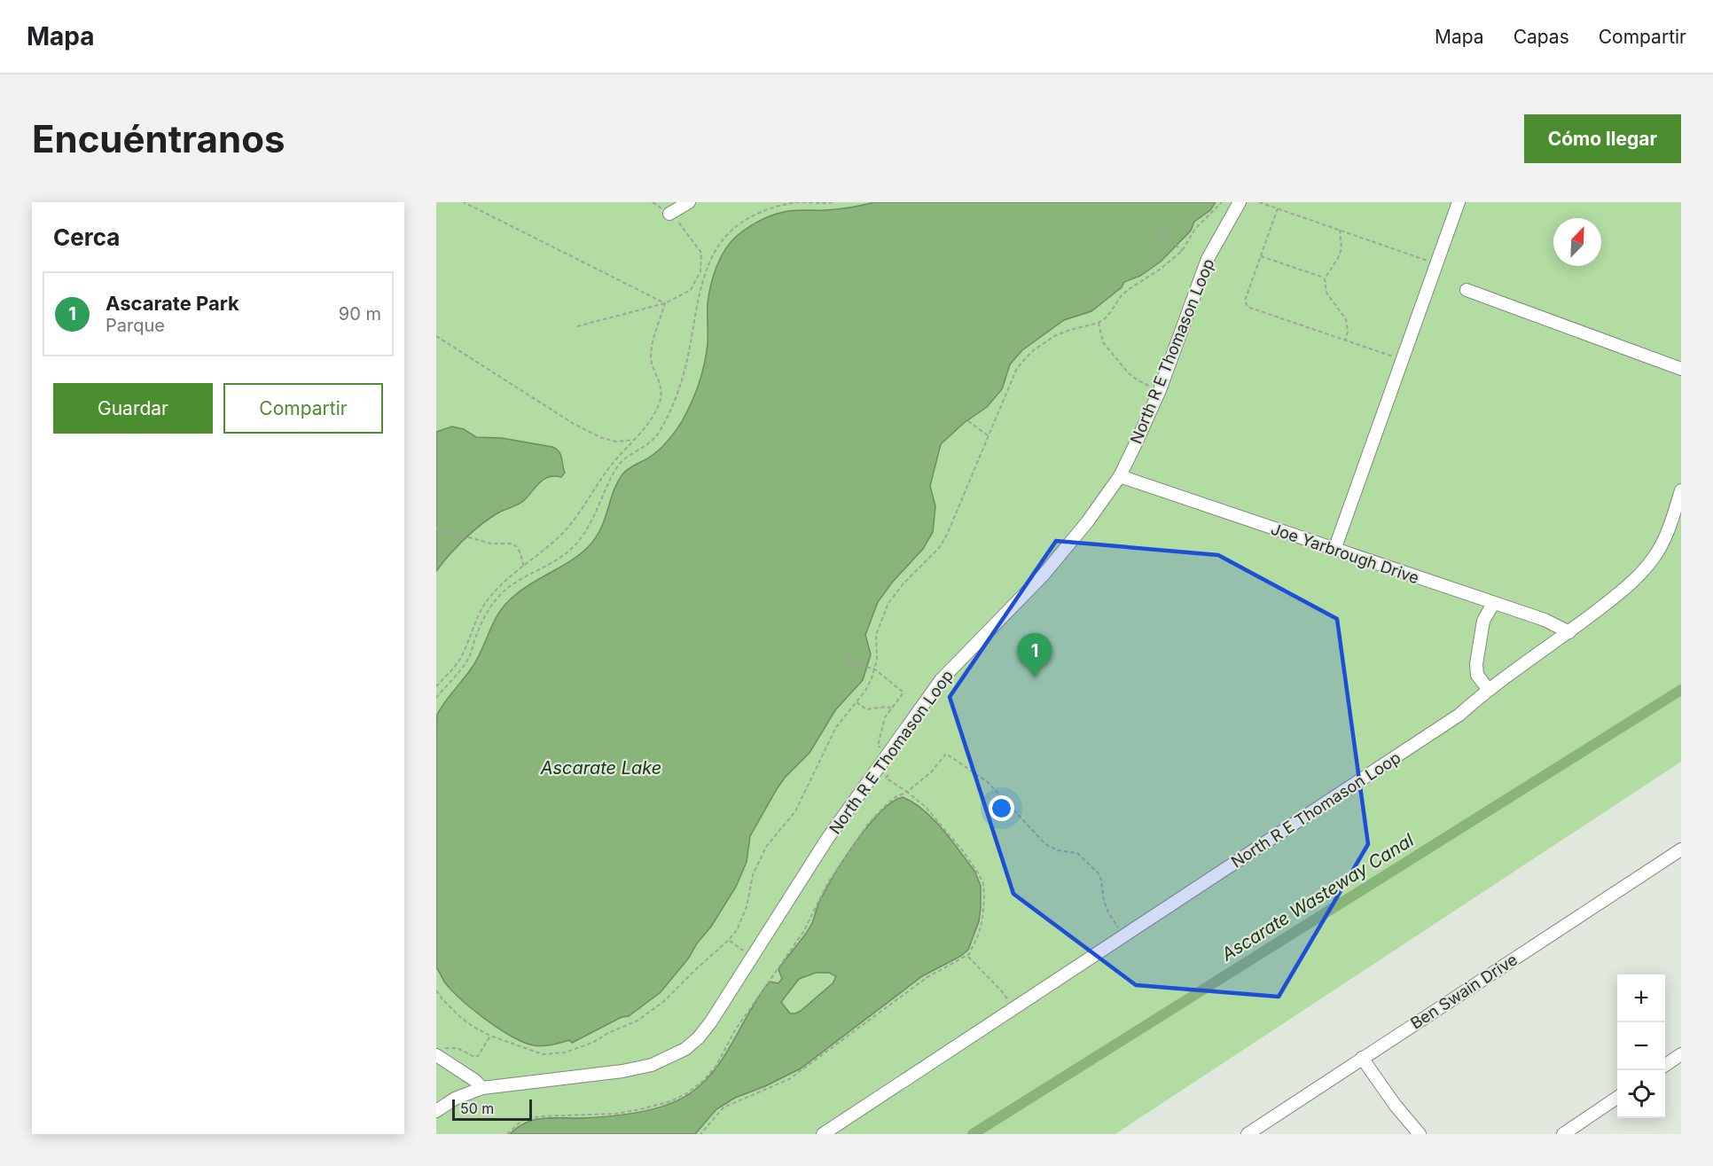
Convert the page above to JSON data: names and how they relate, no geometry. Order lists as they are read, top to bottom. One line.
{"streets":{"street":["North R E Thomason Loop","Joe Yarbrough Drive","Ben Swain Drive"]},"crossings":[["North R E Thomason Loop","Joe Yarbrough Drive"]],"water":["Ascarate Lake","Ascarate Wasteway Canal"],"scale_bar":"50 m","north":"top right","page":{"header":"Mapa","nav":["Mapa","Capas","Compartir"],"buttons":["Cómo llegar",["Guardar","Compartir"]],"title":"Encuéntranos","heading":"Cerca","list":[{"mark":"1","name":"Ascarate Park","note":"Parque","value":"90 m"}],"pins":"1","map_buttons":["+","−"],"scale":"50 m"}}
